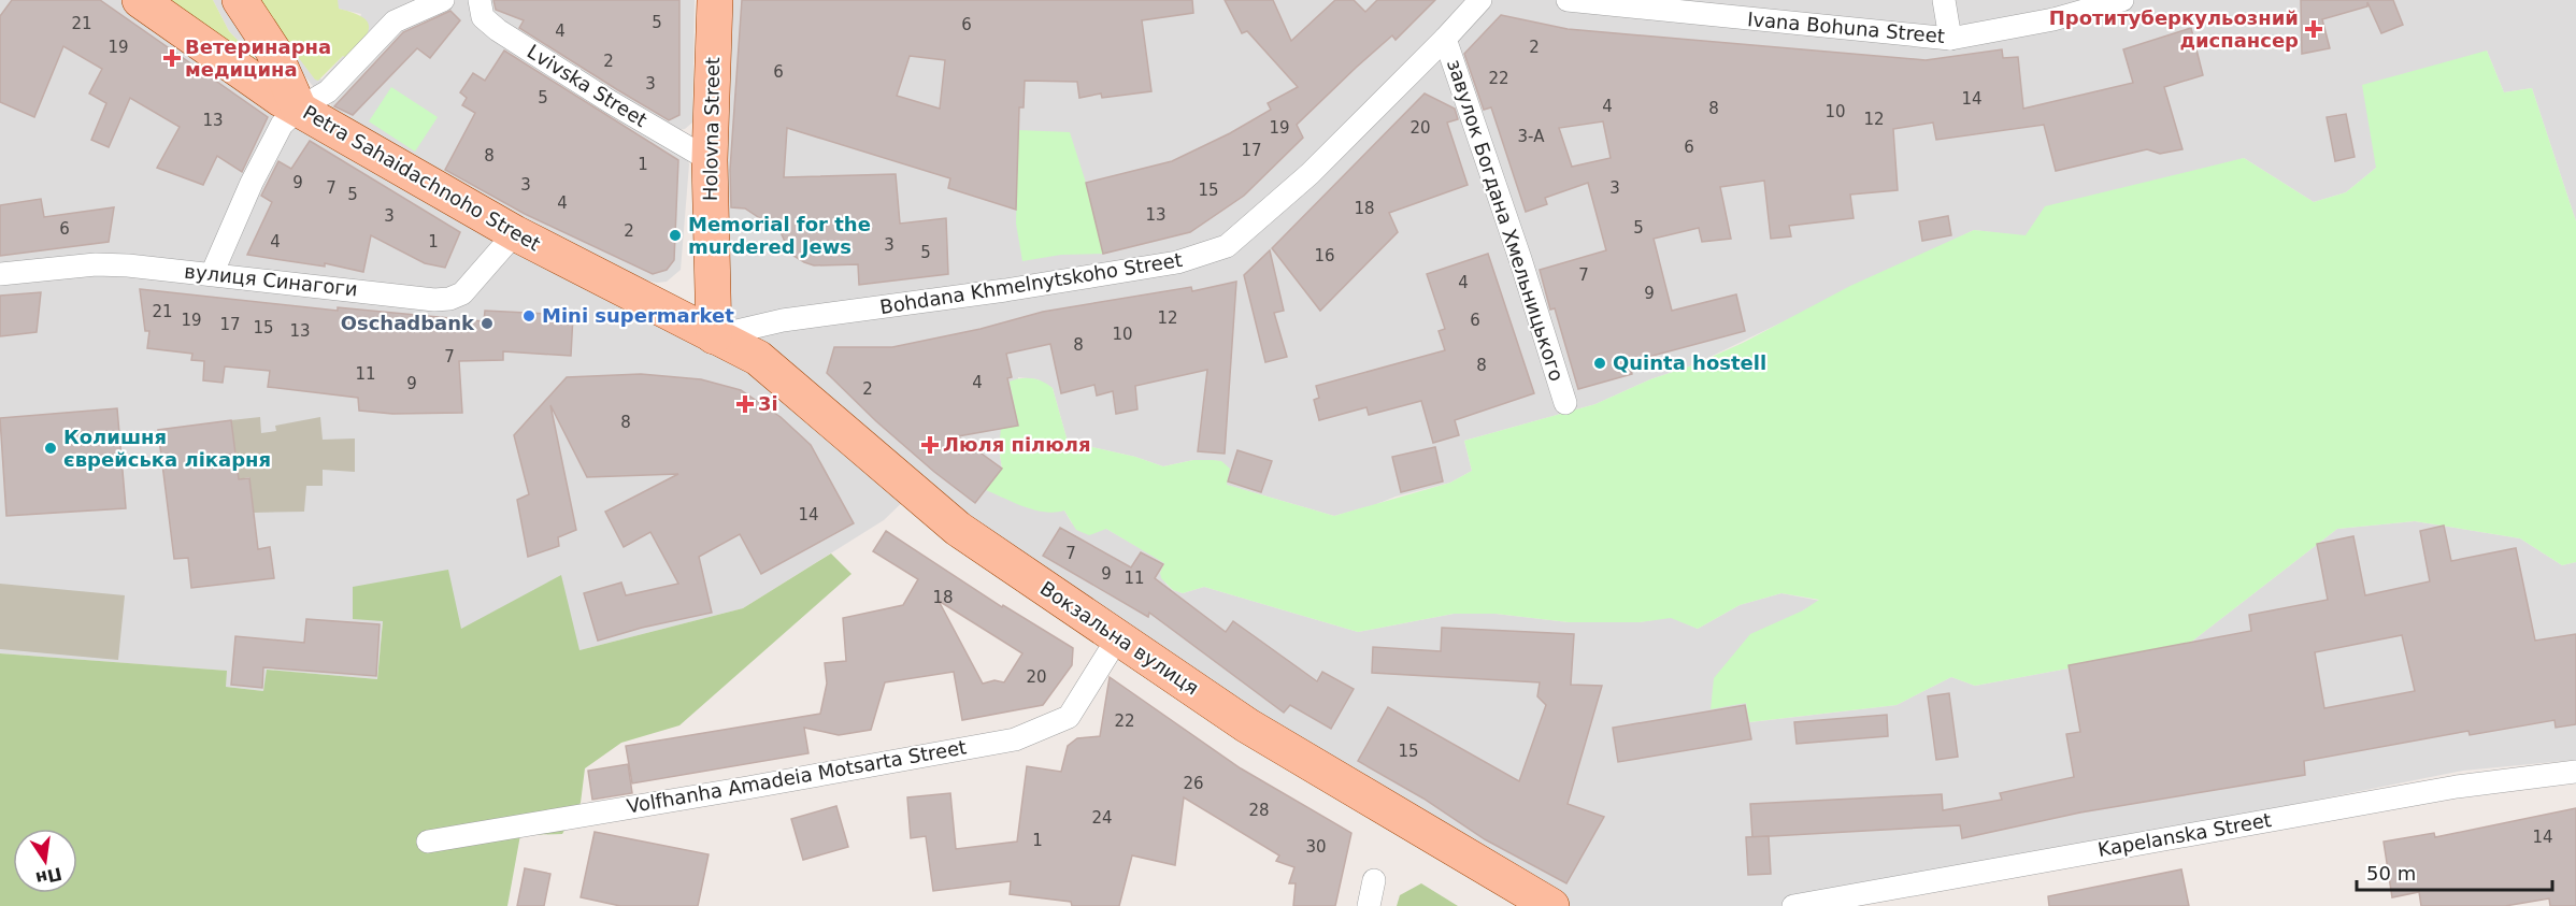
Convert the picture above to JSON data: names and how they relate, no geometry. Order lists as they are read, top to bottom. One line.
{"streets":{"main road":["Holovna Street","Petra Sahaidachnoho Street","Вокзальна вулиця"],"street":["Ivana Bohuna Street","Lvivska Street","завулок Богдана Хмельницького","вулиця Синагоги","Bohdana Khmelnytskoho Street","Volfhanha Amadeia Motsarta Street","Kapelanska Street"]},"crossings":[["Lvivska Street","Holovna Street"],["Holovna Street","Petra Sahaidachnoho Street"],["Holovna Street","Bohdana Khmelnytskoho Street"],["Holovna Street","Вокзальна вулиця"],["Petra Sahaidachnoho Street","вулиця Синагоги"],["Petra Sahaidachnoho Street","Bohdana Khmelnytskoho Street"],["Petra Sahaidachnoho Street","Вокзальна вулиця"],["завулок Богдана Хмельницького","Bohdana Khmelnytskoho Street"],["Bohdana Khmelnytskoho Street","Вокзальна вулиця"],["Вокзальна вулиця","Volfhanha Amadeia Motsarta Street"]],"places":{"health":["Протитуберкульозний диспансер","Ветеринарна медицина","3i","Люля пілюля"],"other":["Memorial for the murdered Jews","Mini supermarket","Oschadbank","Quinta hostell","Колишня єврейська лікарня"]},"house_numbers":["5","21","6","4","19","2","2","6","22","3","5","14","4","8","10","12","13","19","20","3-А","6","17","8","1","9","3","7","3","15","5","4","18","13","3","5","6","2","4","1","3","5","16","7","4","9","21","12","19","6","17","15","13","10","8","7","8","11","4","9","2","8","14","7","9","11","18","20","22","15","26","28","24","14","1","30"],"scale_bar":"50 m","north":"bottom"}
